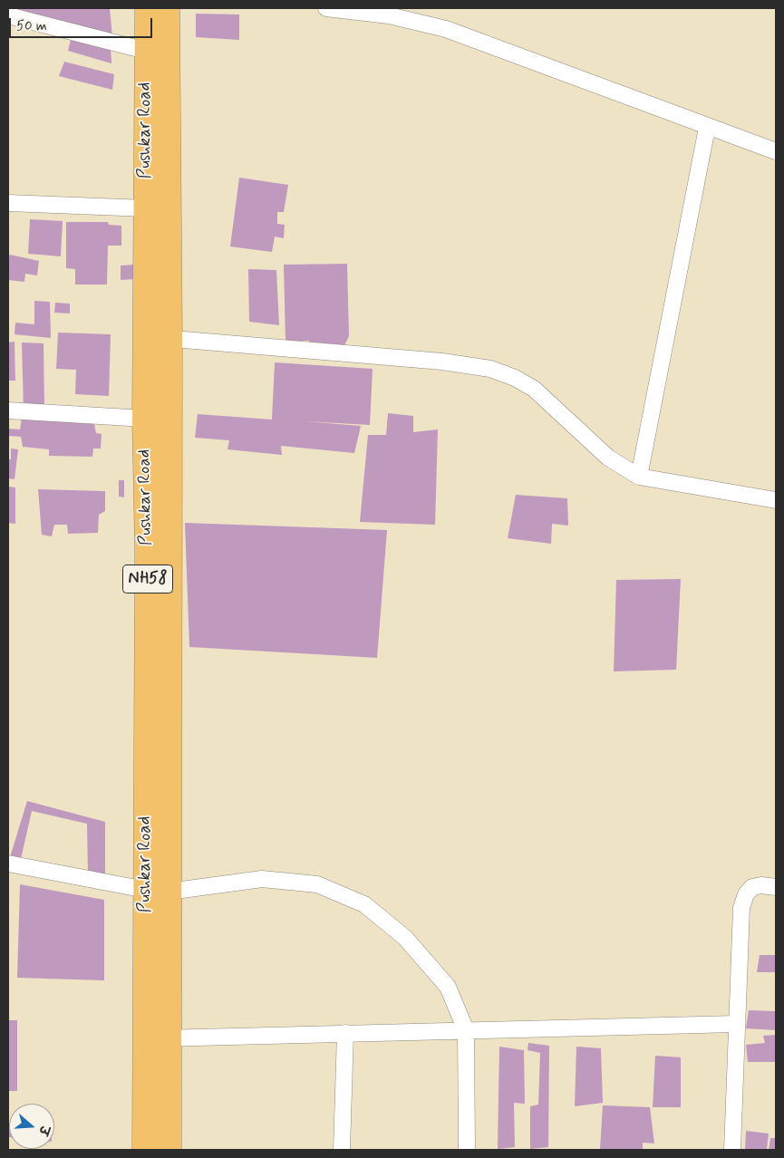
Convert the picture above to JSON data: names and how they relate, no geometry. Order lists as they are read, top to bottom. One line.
{"streets":{"highway":["Pushkar Road","NH58"]},"scale_bar":"50 m","north":"right"}
